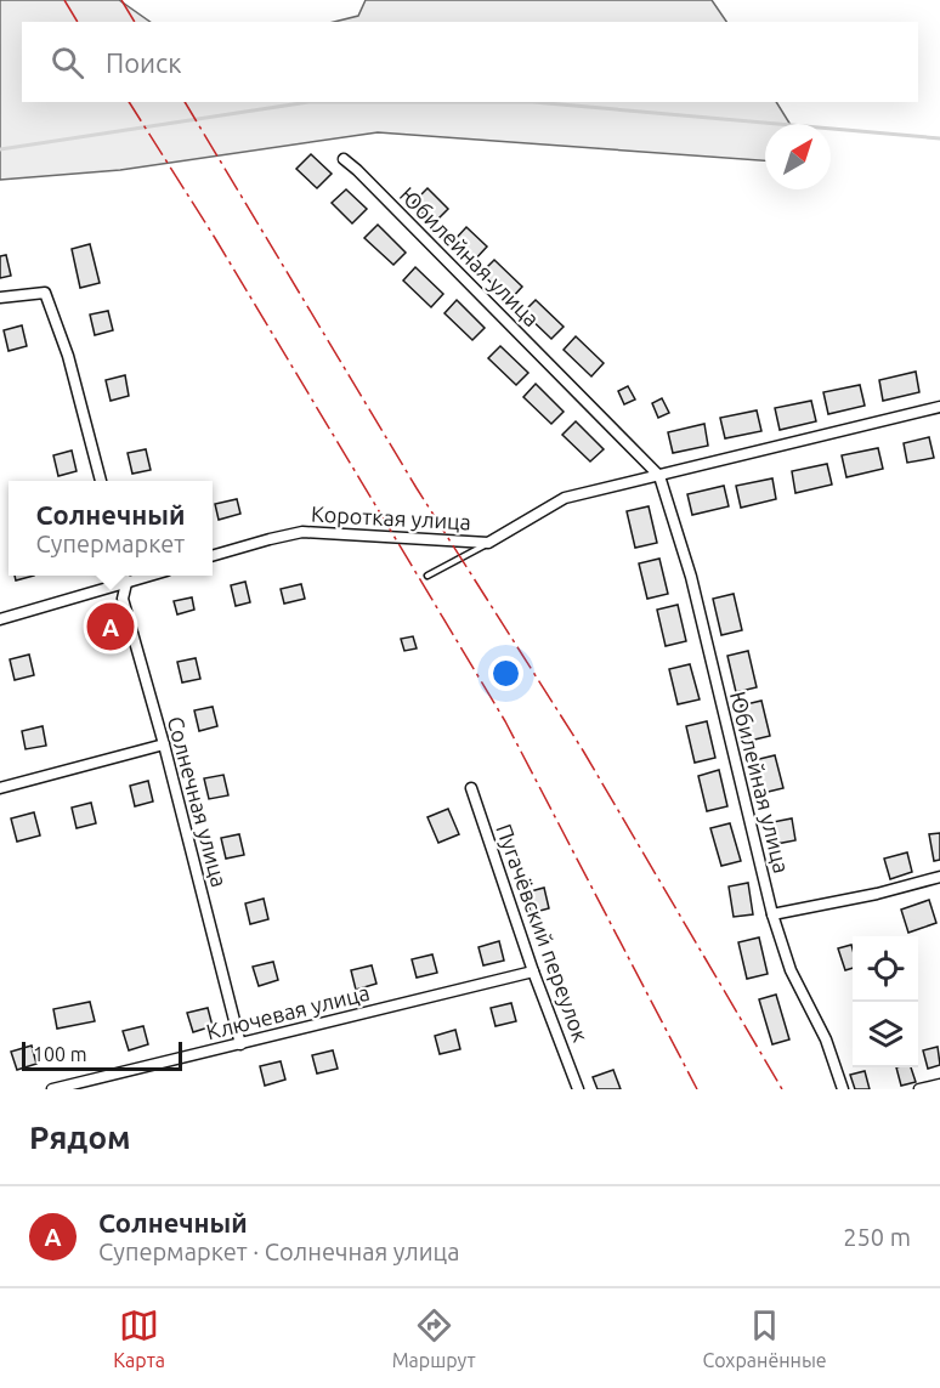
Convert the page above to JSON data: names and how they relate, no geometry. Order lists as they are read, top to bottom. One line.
{"streets":{"street":["Юбилейная улица","Короткая улица","Солнечная улица","Пугачёвский переулок","Ключевая улица"]},"crossings":[["Солнечная улица","Ключевая улица"],["Пугачёвский переулок","Ключевая улица"]],"scale_bar":"100 m","north":"top right","page":{"search":"Поиск","popup":["Солнечный","Супермаркет"],"pins":"A","scale":"100 m","heading":"Рядом","list":[{"mark":"A","name":"Солнечный","note":"Супермаркет · Солнечная улица","value":"250 m"}],"nav":["Карта","Маршрут","Сохранённые"]}}
